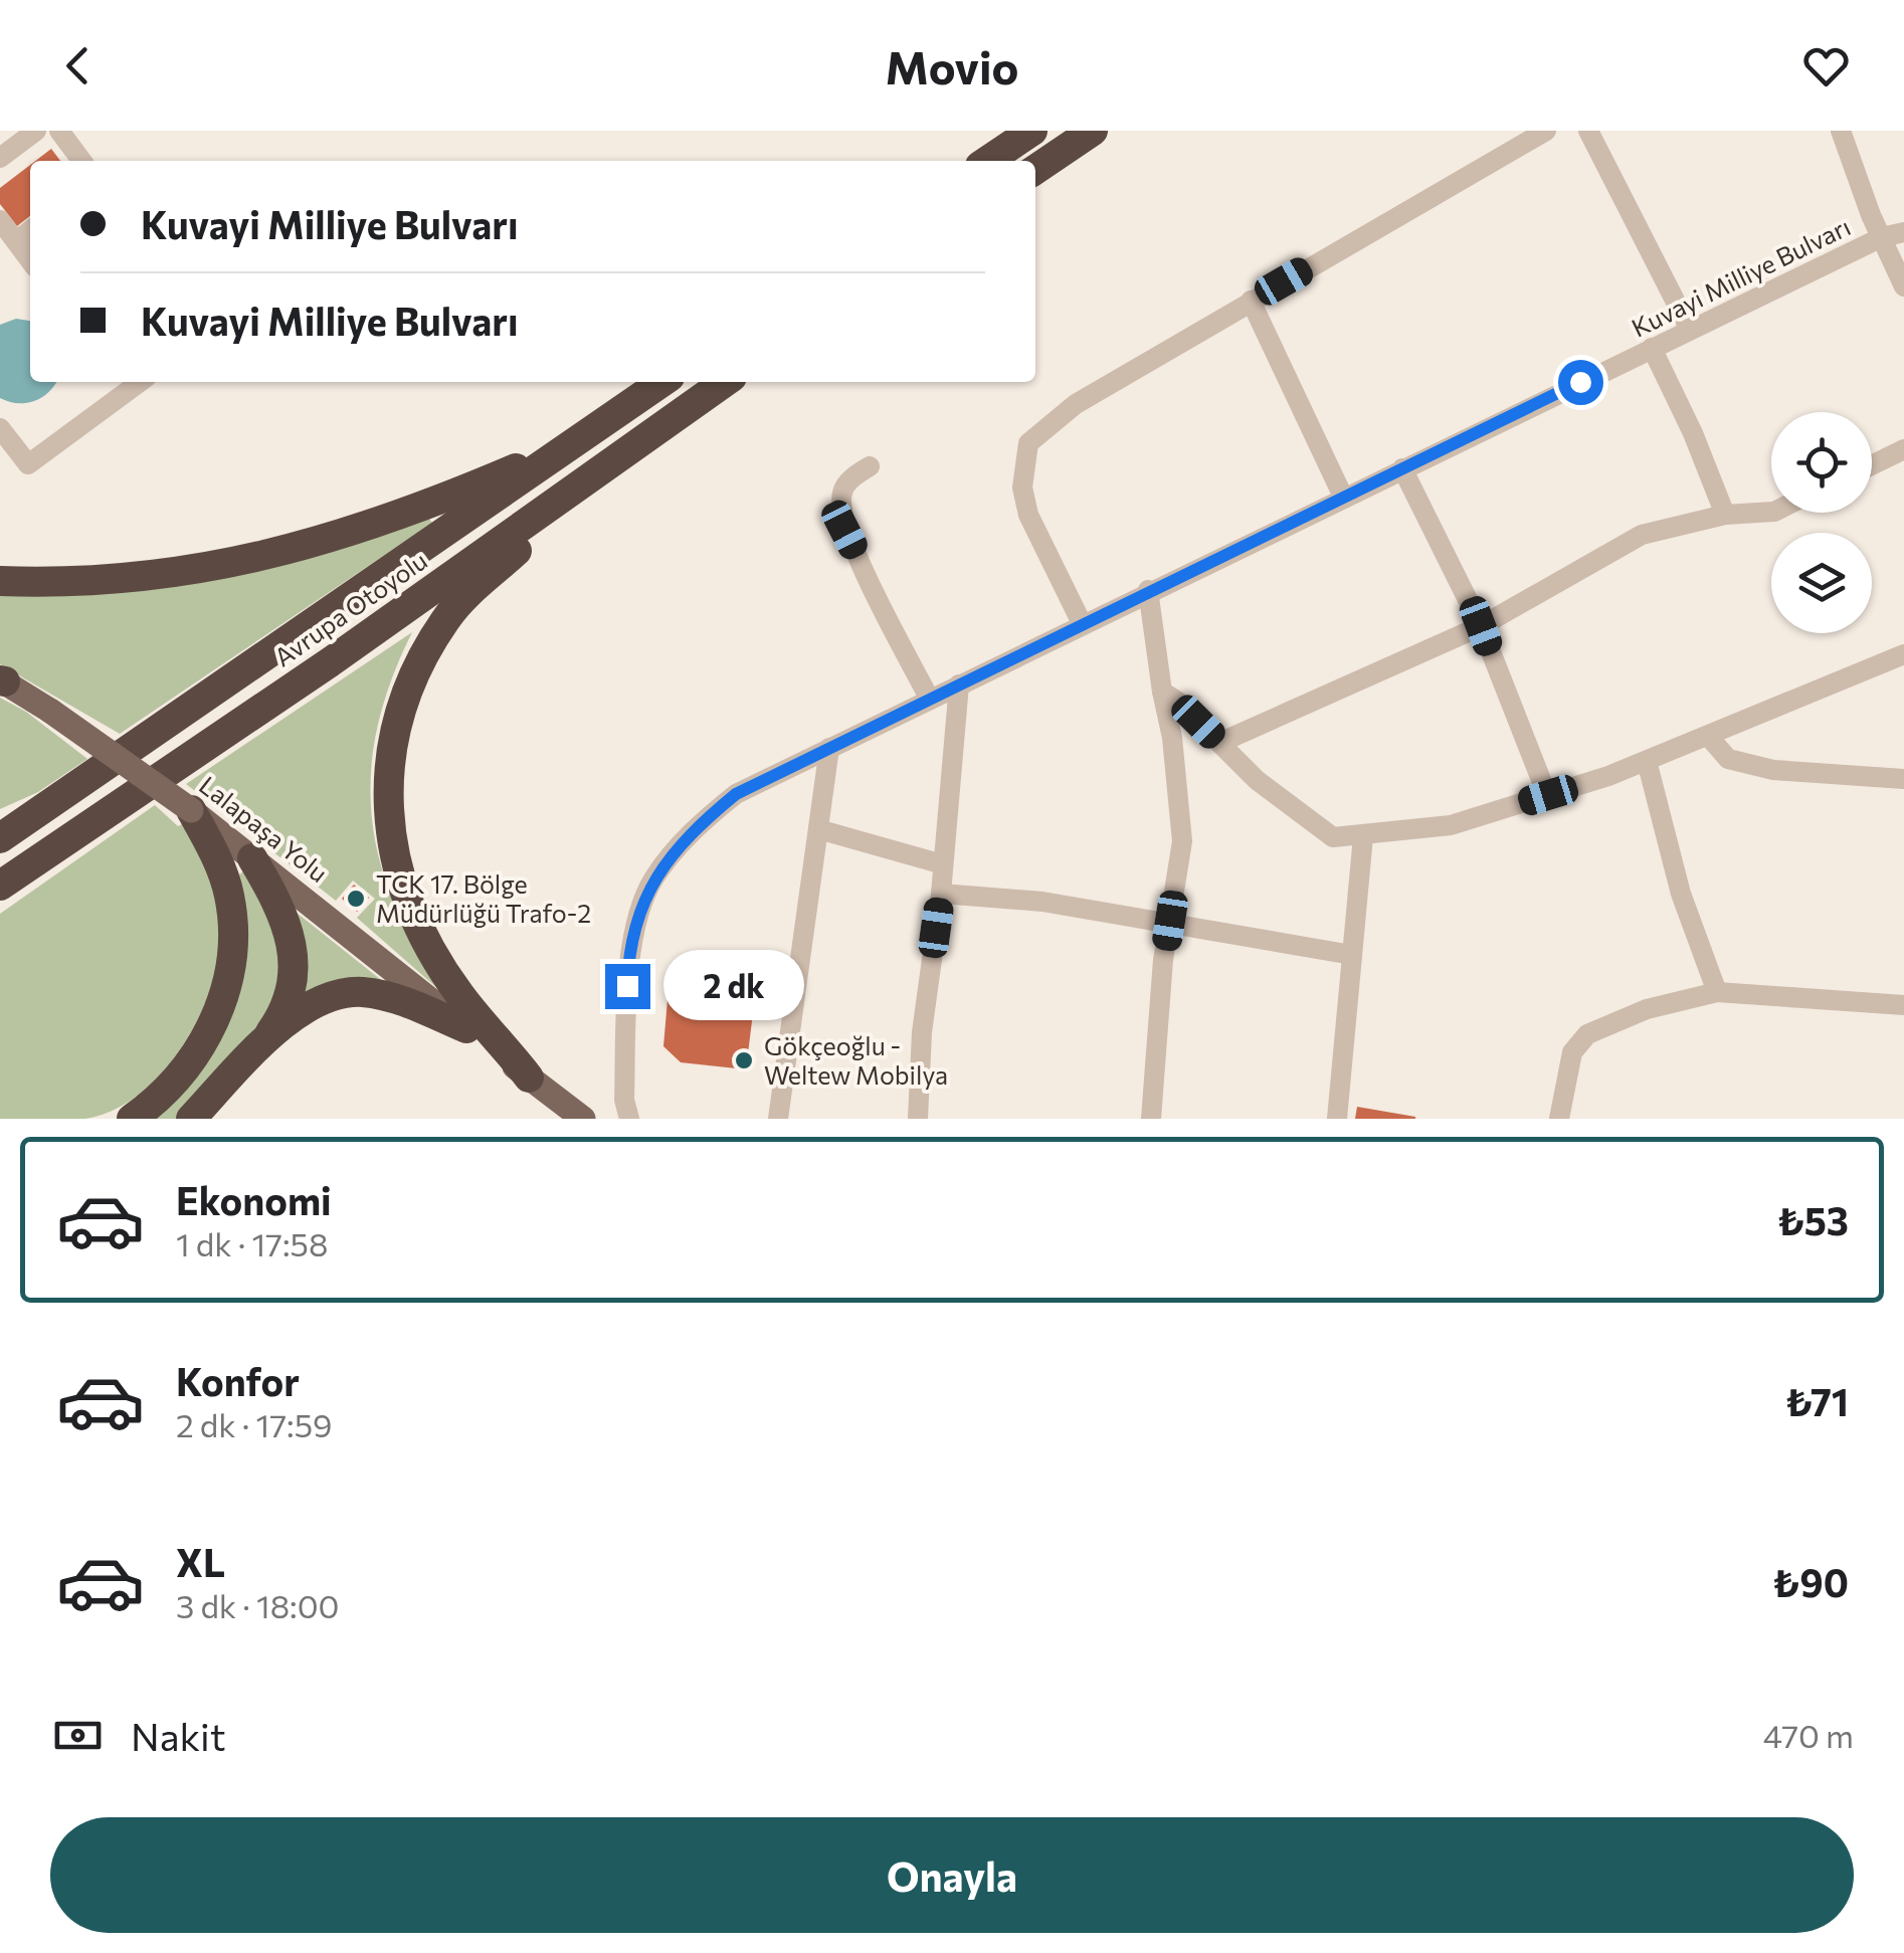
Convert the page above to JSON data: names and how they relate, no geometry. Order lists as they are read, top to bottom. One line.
{"streets":{"highway":["Avrupa Otoyolu"],"main road":["Lalapaşa Yolu"],"street":["Kuvayi Milliye Bulvarı"]},"places":["TCK 17. Bölge Müdürlüğü Trafo-2","Gökçeoğlu - Weltew Mobilya"],"page":{"header":"Movio","banner":["Kuvayi Milliye Bulvarı","Kuvayi Milliye Bulvarı"],"bubble":"2 dk","list":[{"name":"Ekonomi","note":"1 dk · 17:58","value":"₺53"},{"name":"Konfor","note":"2 dk · 17:59","value":"₺71"},{"name":"XL","note":"3 dk · 18:00","value":"₺90"}],"pay":["Nakit","470 m"],"buttons":"Onayla"}}
